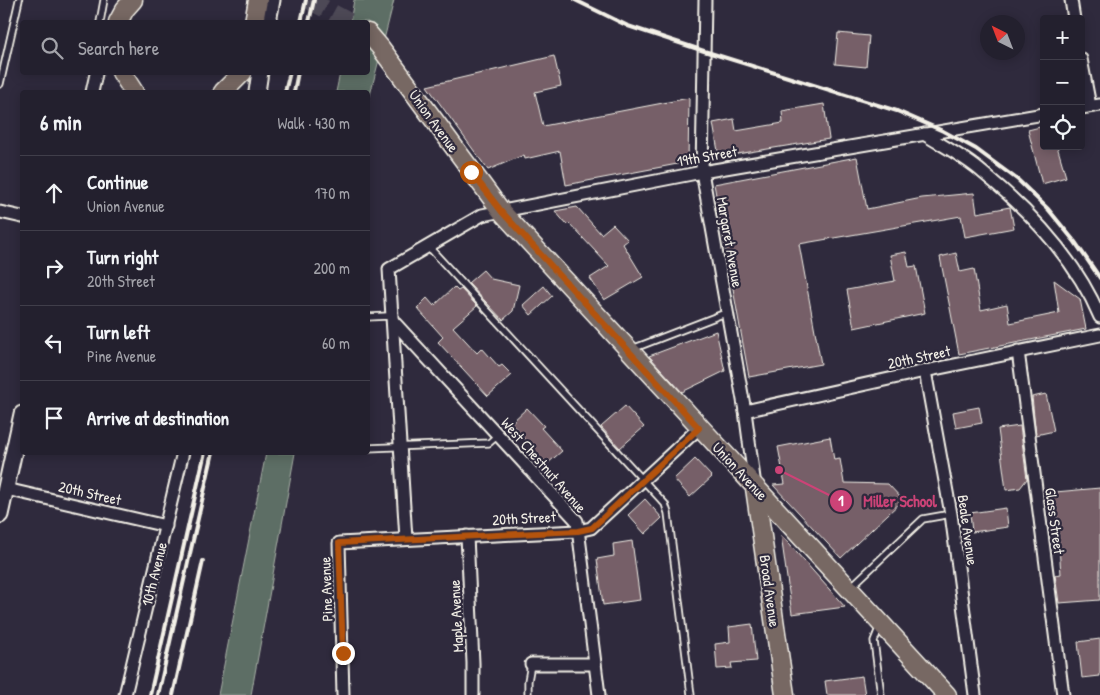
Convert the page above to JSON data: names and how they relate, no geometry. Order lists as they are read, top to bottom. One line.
{"streets":{"main road":["Union Avenue","Broad Avenue"],"street":["19th Street","Margaret Avenue","20th Street","West Chestnut Avenue","Glass Street","Beale Avenue","10th Avenue","Pine Avenue","Maple Avenue"]},"crossings":[["Union Avenue","19th Street"],["Union Avenue","Margaret Avenue"],["Union Avenue","20th Street"],["Union Avenue","Broad Avenue"],["19th Street","Margaret Avenue"],["19th Street","West Chestnut Avenue"],["Margaret Avenue","20th Street"],["Margaret Avenue","Broad Avenue"],["20th Street","West Chestnut Avenue"],["20th Street","Glass Street"],["20th Street","Beale Avenue"],["20th Street","10th Avenue"],["20th Street","Pine Avenue"],["20th Street","Maple Avenue"]],"places":["Miller School"],"north":"top left","page":{"map_buttons":["+","−"],"search":"Search here","heading":["6 min","Walk · 430 m"],"list":[["Continue","Union Avenue","170 m"],["Turn right","20th Street","200 m"],["Turn left","Pine Avenue","60 m"],"Arrive at destination"]}}
